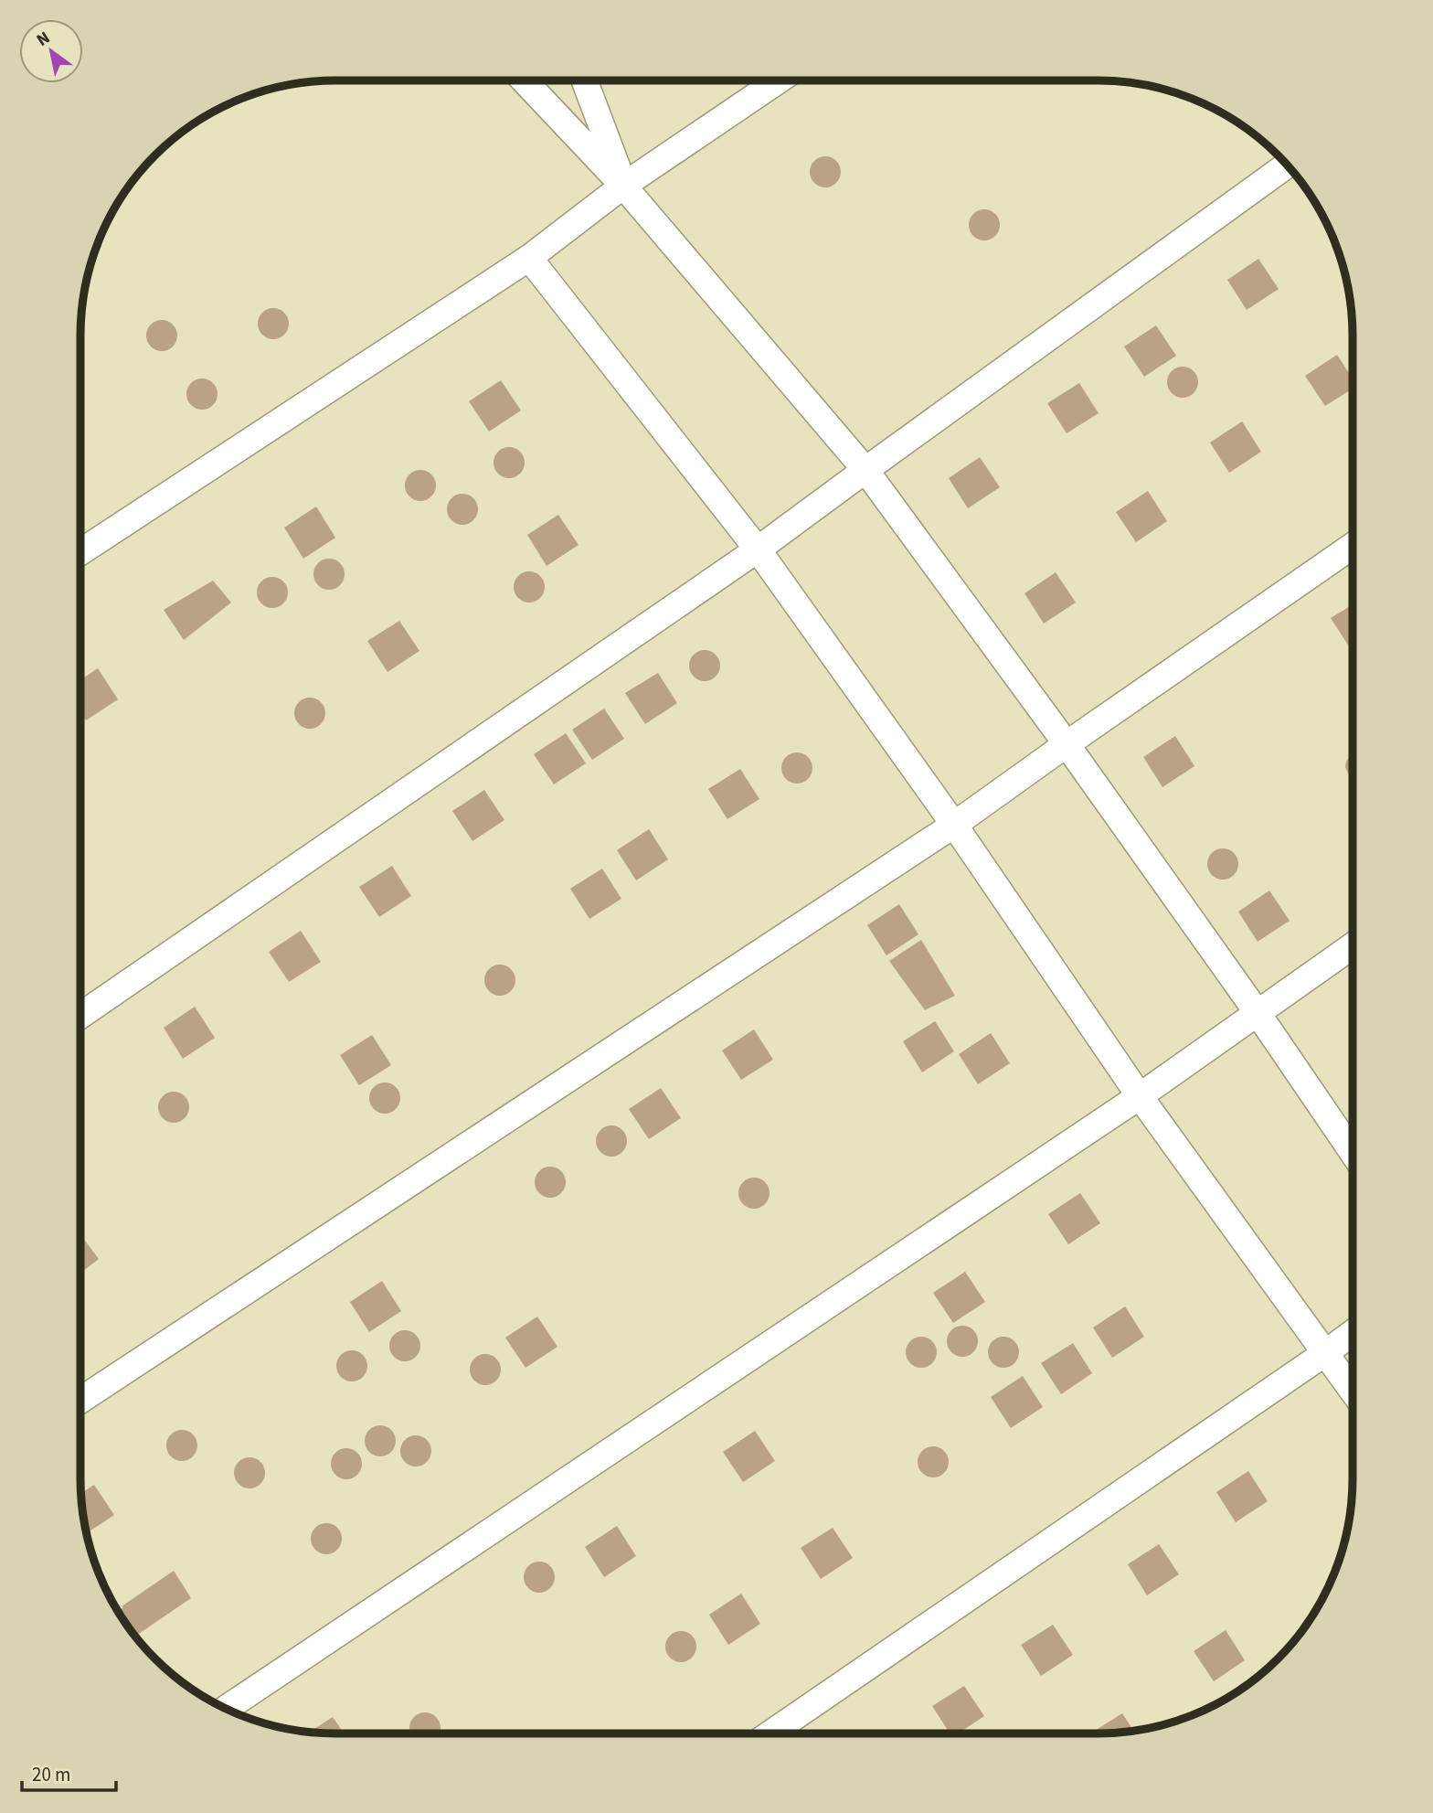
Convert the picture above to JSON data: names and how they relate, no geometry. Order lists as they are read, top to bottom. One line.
{"scale_bar":"20 m","north":"top left"}
